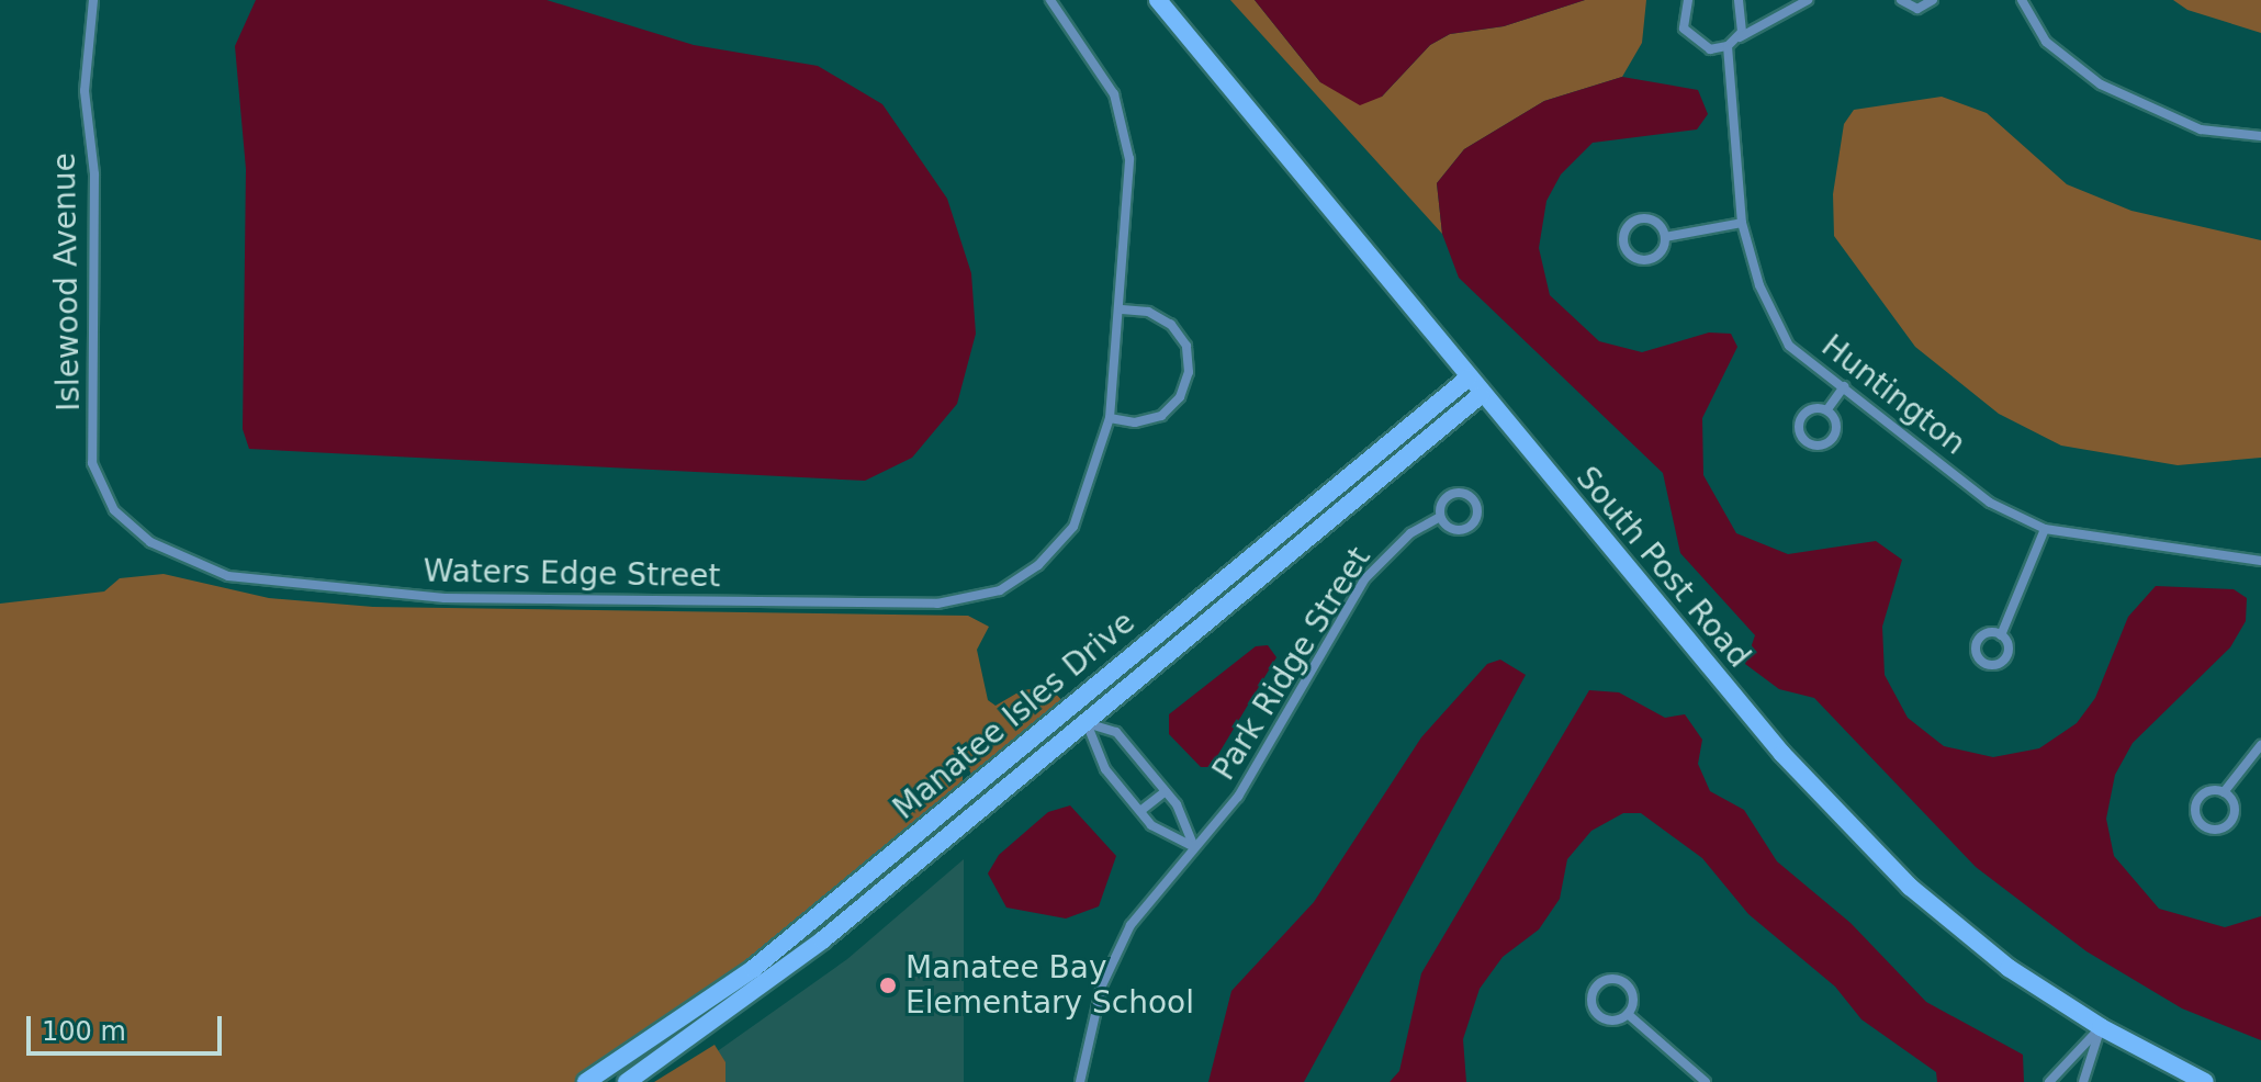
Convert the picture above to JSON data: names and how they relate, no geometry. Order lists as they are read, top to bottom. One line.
{"streets":{"street":["Islewood Avenue","Huntington","South Post Road","Waters Edge Street","Park Ridge Street","Manatee Isles Drive"]},"crossings":[["Islewood Avenue","Waters Edge Street"],["South Post Road","Manatee Isles Drive"],["Park Ridge Street","Manatee Isles Drive"]],"places":["Manatee Bay Elementary School"],"scale_bar":"100 m"}
